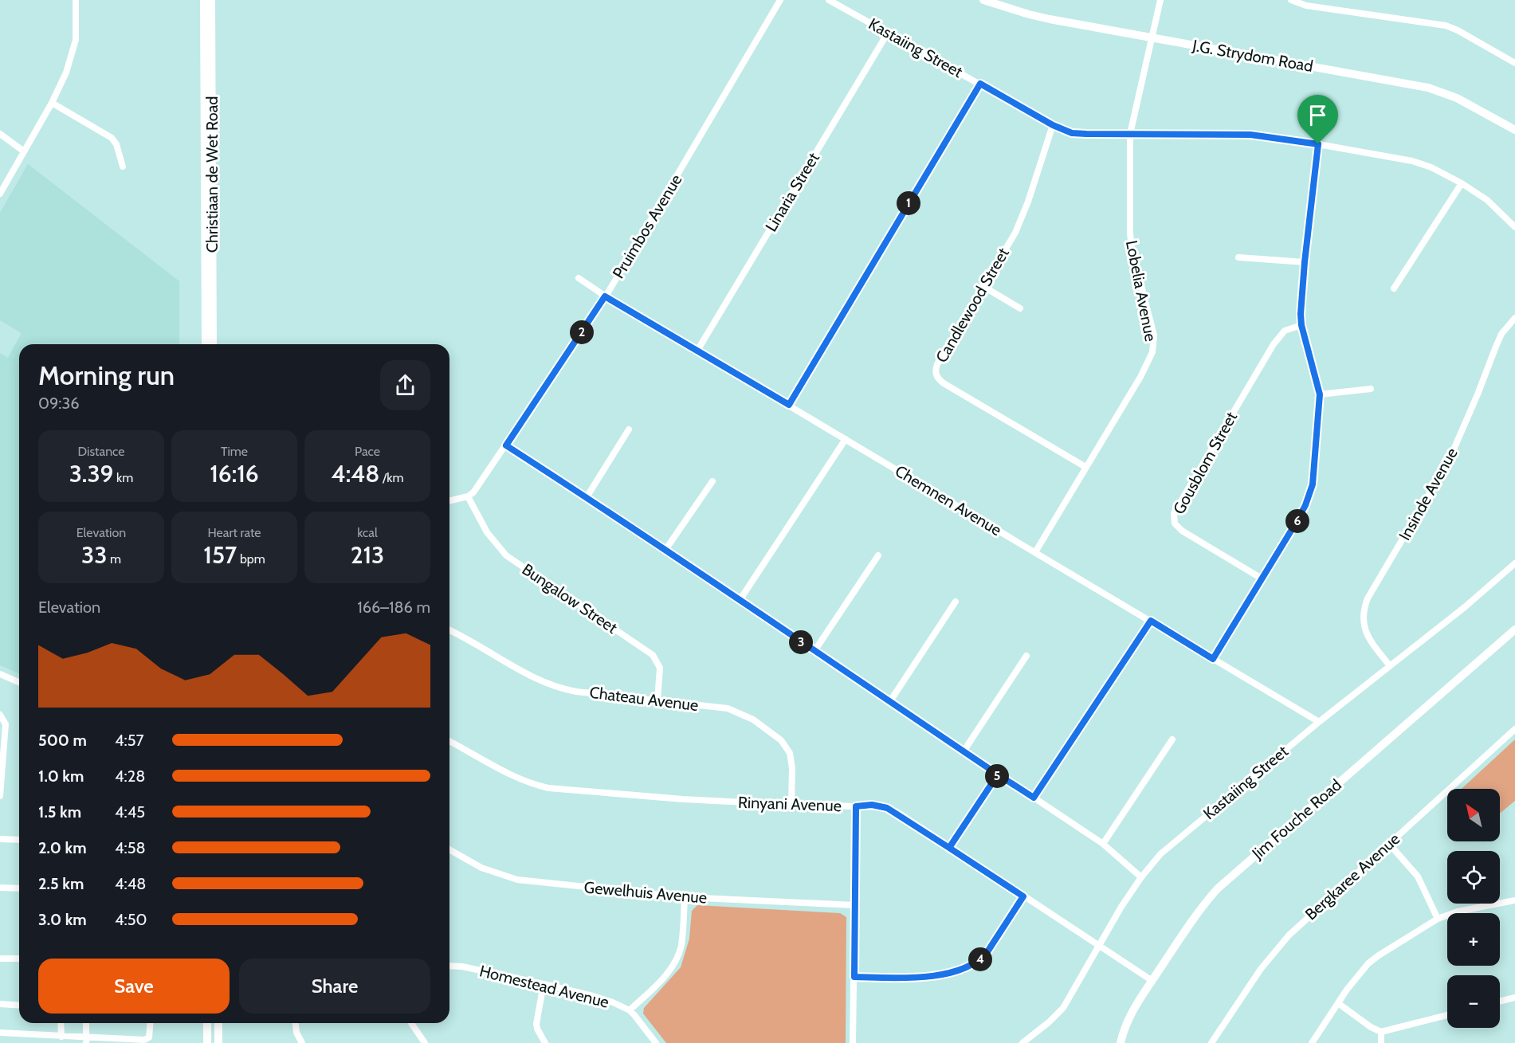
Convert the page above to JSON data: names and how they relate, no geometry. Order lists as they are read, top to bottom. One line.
{"streets":{"street":["Kastaiing Street","J.G. Strydom Road","Christiaan de Wet Road","Linaria Street","Pruimbos Avenue","Lobelia Avenue","Candlewood Street","Gousblom Street","Insinde Avenue","Chemnen Avenue","Bungalow Street","Chateau Avenue","Rinyani Avenue","Jim Fouche Road","Bergkaree Avenue","Gewelhuis Avenue","Homestead Avenue"]},"crossings":[["Kastaiing Street","Linaria Street"],["Kastaiing Street","Lobelia Avenue"],["Kastaiing Street","Candlewood Street"],["Kastaiing Street","Insinde Avenue"],["Kastaiing Street","Chemnen Avenue"],["Kastaiing Street","Rinyani Avenue"],["J.G. Strydom Road","Lobelia Avenue"],["Linaria Street","Chemnen Avenue"],["Pruimbos Avenue","Chemnen Avenue"],["Pruimbos Avenue","Bungalow Street"],["Lobelia Avenue","Candlewood Street"],["Lobelia Avenue","Chemnen Avenue"],["Bungalow Street","Chateau Avenue"],["Chateau Avenue","Rinyani Avenue"],["Rinyani Avenue","Jim Fouche Road"]],"north":"top left","page":{"pins":["1","2","6","3","5","4"],"heading":["Morning run","09:36"],"stats":[["Distance","3.39 km"],["Time","16:16"],["Pace","4:48 /km"],["Elevation","33 m"],["Heart rate","157 bpm"],["kcal","213"]],"chart":["Elevation","166–186 m"],"list":[{"name":"500 m","note":"4:57"},{"name":"1.0 km","note":"4:28"},{"name":"1.5 km","note":"4:45"},{"name":"2.0 km","note":"4:58"},{"name":"2.5 km","note":"4:48"},{"name":"3.0 km","note":"4:50"}],"map_buttons":["+","−"],"buttons":["Save","Share"]}}
